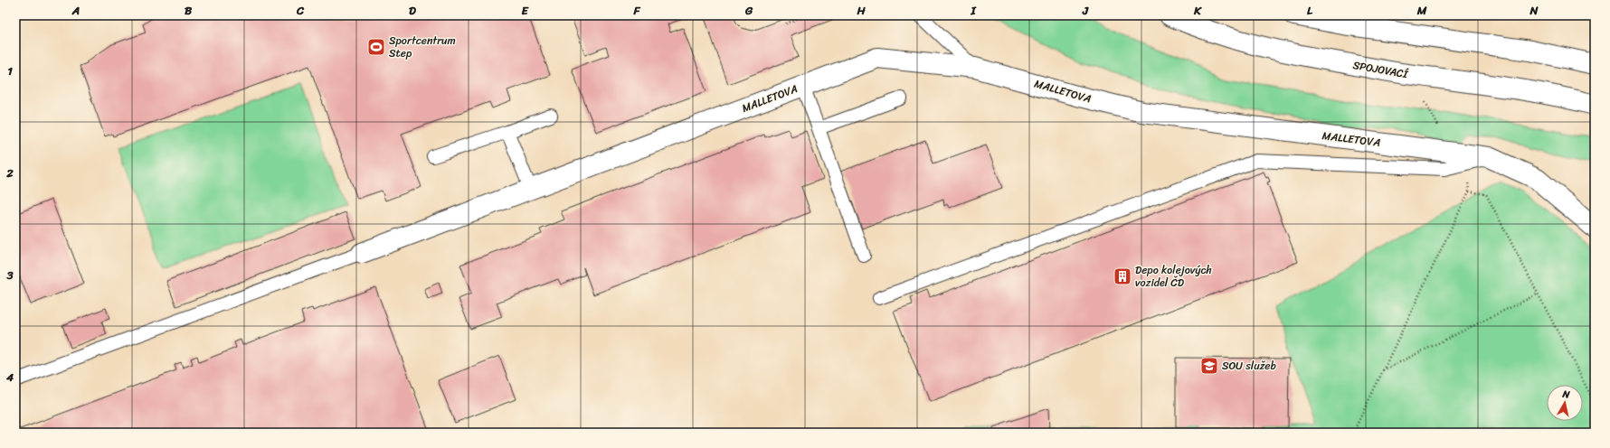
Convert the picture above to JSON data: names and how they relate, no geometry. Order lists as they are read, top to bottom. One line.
{"streets":{"street":["SPOJOVACÍ","MALLETOVA"]},"places":{"sports":["Sportcentrum Step"],"building":["Depo kolejových vozidel ČD"],"school or university":["SOU služeb"]},"north":"top","grid":{"columns":["A","B","C","D","E","F","G","H","I","J","K","L","M","N"],"rows":["1","2","3","4"]}}
